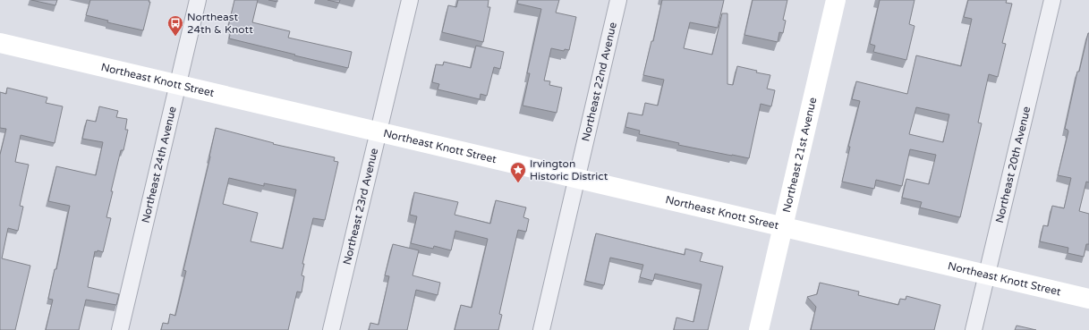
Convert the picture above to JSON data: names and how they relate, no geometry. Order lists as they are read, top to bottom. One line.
{"streets":{"street":["Northeast Knott Street","Northeast 22nd Avenue","Northeast 21st Avenue","Northeast 24th Avenue","Northeast 20th Avenue","Northeast 23rd Avenue"]},"crossings":[["Northeast Knott Street","Northeast 22nd Avenue"],["Northeast Knott Street","Northeast 21st Avenue"],["Northeast Knott Street","Northeast 24th Avenue"],["Northeast Knott Street","Northeast 20th Avenue"],["Northeast Knott Street","Northeast 23rd Avenue"]],"places":{"bus stop":["Northeast 24th & Knott"],"place":["Irvington Historic District"]}}
